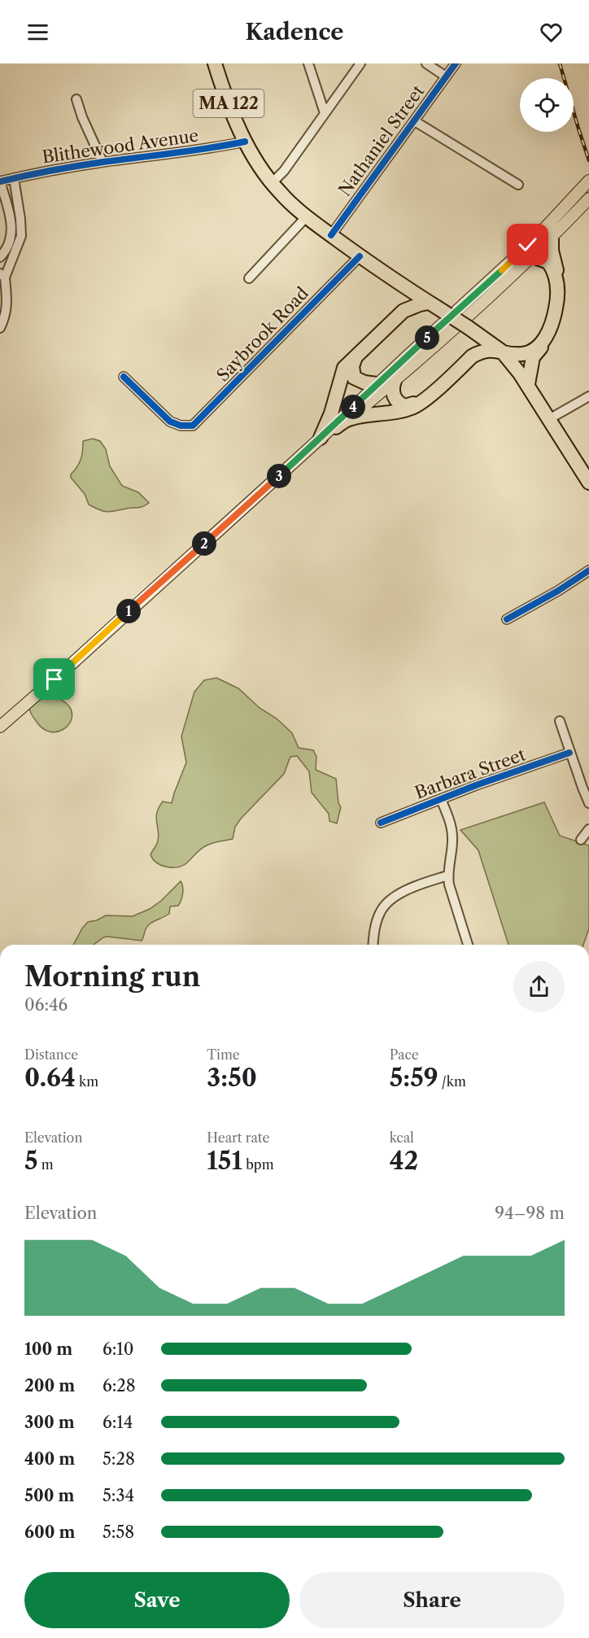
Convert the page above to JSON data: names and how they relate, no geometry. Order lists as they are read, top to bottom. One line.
{"streets":{"highway":["MA 122"],"street":["Nathaniel Street","Blithewood Avenue","Saybrook Road","Barbara Street"]},"crossings":[["MA 122","Nathaniel Street"],["MA 122","Blithewood Avenue"],["MA 122","Saybrook Road"]],"page":{"header":"Kadence","pins":["5","4","3","2","1"],"heading":["Morning run","06:46"],"stats":[["Distance","0.64 km"],["Time","3:50"],["Pace","5:59 /km"],["Elevation","5 m"],["Heart rate","151 bpm"],["kcal","42"]],"chart":["Elevation","94–98 m"],"list":[{"name":"100 m","note":"6:10"},{"name":"200 m","note":"6:28"},{"name":"300 m","note":"6:14"},{"name":"400 m","note":"5:28"},{"name":"500 m","note":"5:34"},{"name":"600 m","note":"5:58"}],"buttons":["Save","Share"]}}
